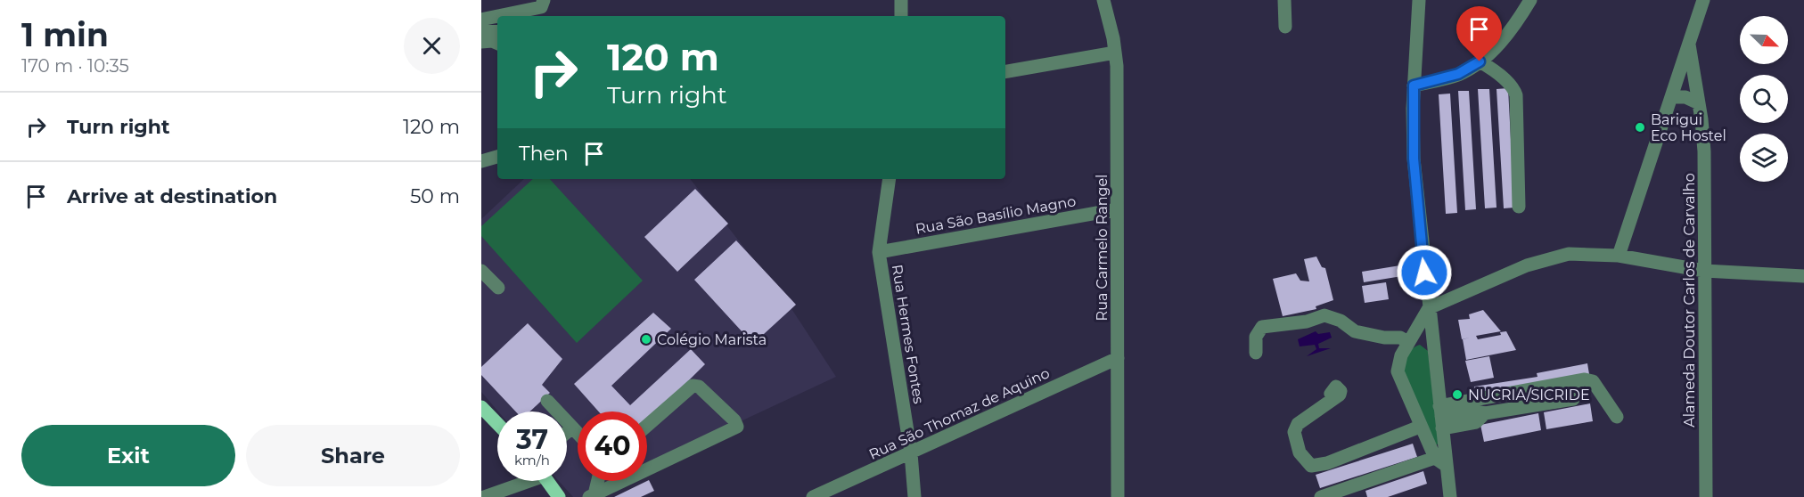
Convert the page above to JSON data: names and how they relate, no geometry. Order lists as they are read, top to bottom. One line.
{"streets":{"street":["Rua São Basílio Magno","Rua Carmelo Rangel","Alameda Doutor Carlos de Carvalho","Rua Hermes Fontes","Rua São Thomaz de Aquino"]},"crossings":[["Rua São Basílio Magno","Rua Carmelo Rangel"],["Rua São Basílio Magno","Rua Hermes Fontes"],["Rua Carmelo Rangel","Rua São Thomaz de Aquino"],["Rua Hermes Fontes","Rua São Thomaz de Aquino"]],"places":["Barigui Eco Hostel","Colégio Marista","NUCRIA/SICRIDE"],"north":"bottom right","page":{"heading":["1 min","170 m · 10:35"],"turn":["120 m","Turn right"],"list":[{"name":"Turn right","value":"120 m"},{"name":"Arrive at destination","value":"50 m"}],"then":"Then","speed":"37 km/h","limit":"40","buttons":["Exit","Share"]}}
